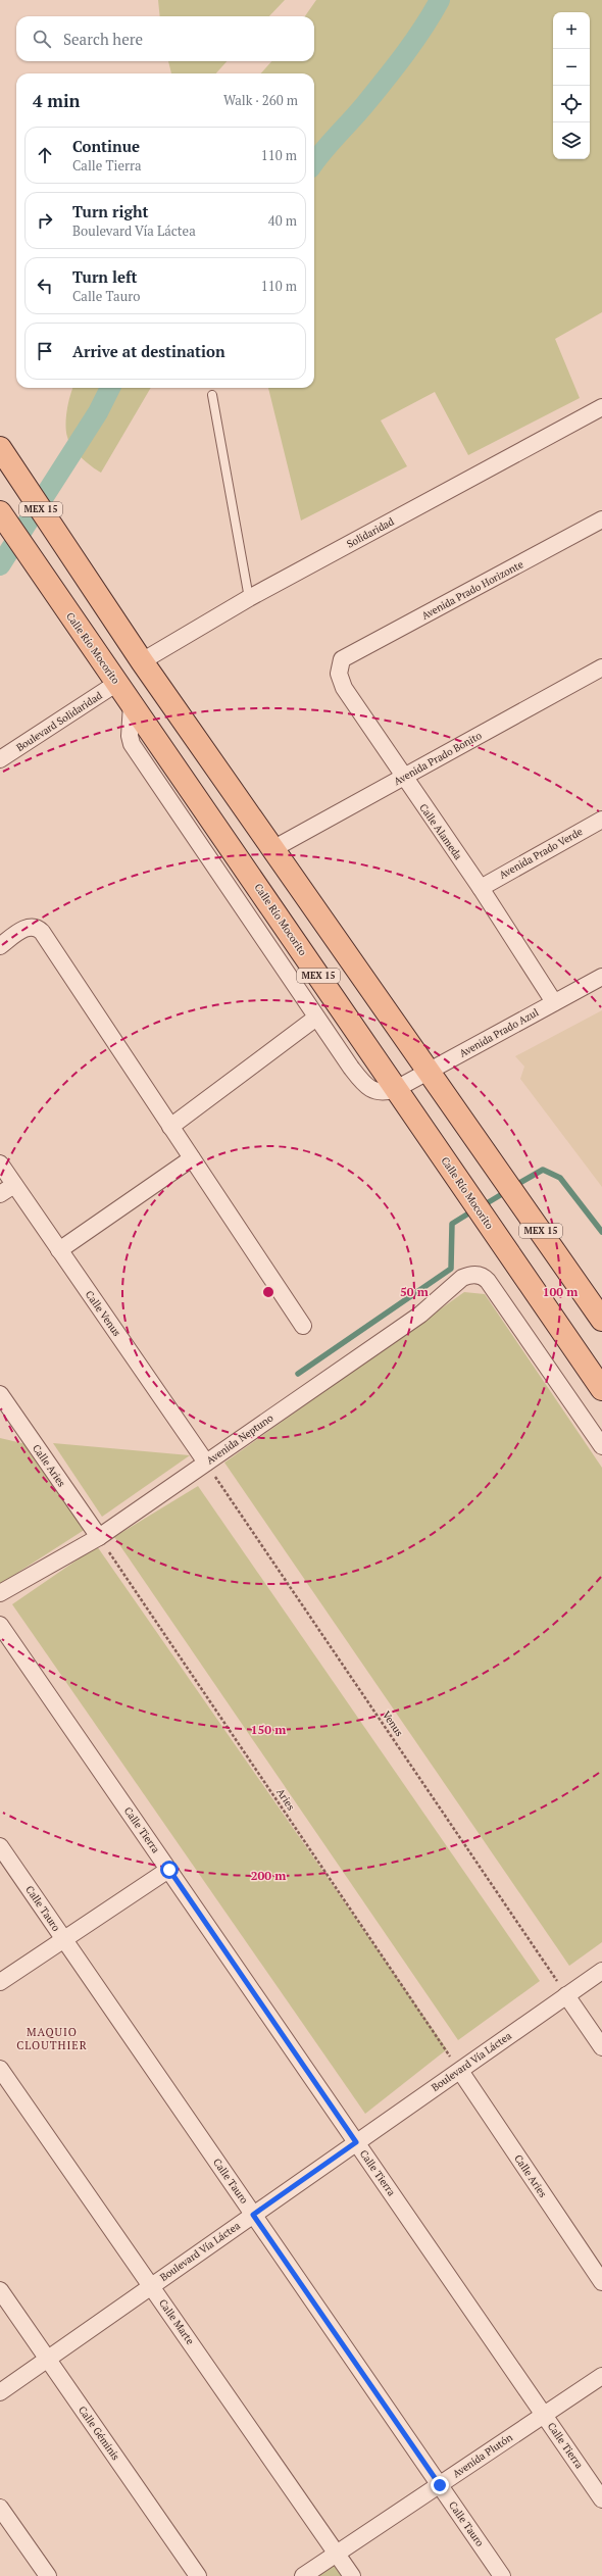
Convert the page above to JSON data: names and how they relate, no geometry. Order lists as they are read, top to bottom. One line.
{"streets":{"main road":["MEX 15","Calle Río Mocorito"],"street":["Solidaridad","Avenida Prado Horizonte","Boulevard Solidaridad","Avenida Prado Bonito","Calle Alameda","Avenida Prado Verde","Avenida Prado Azul","Calle Venus","Avenida Neptuno","Calle Aries","Calle Tierra","Calle Tauro","Boulevard Vía Láctea","Calle Marte","Calle Géminis","Avenida Plutón"],"path":["Venus","Aries"]},"crossings":[["MEX 15","Solidaridad"],["MEX 15","Avenida Prado Bonito"],["MEX 15","Avenida Prado Azul"],["Avenida Prado Horizonte","Calle Alameda"],["Calle Río Mocorito","Boulevard Solidaridad"],["Calle Río Mocorito","Avenida Prado Azul"],["Avenida Prado Bonito","Calle Alameda"],["Calle Alameda","Avenida Prado Verde"],["Calle Alameda","Avenida Prado Azul"],["Calle Venus","Avenida Neptuno"],["Calle Venus","Venus"],["Avenida Neptuno","Calle Aries"],["Avenida Neptuno","Venus"],["Avenida Neptuno","Aries"],["Calle Aries","Aries"],["Calle Aries","Boulevard Vía Láctea"],["Venus","Boulevard Vía Láctea"],["Aries","Boulevard Vía Láctea"],["Calle Tierra","Boulevard Vía Láctea"],["Calle Tierra","Avenida Plutón"],["Calle Tauro","Boulevard Vía Láctea"],["Calle Tauro","Avenida Plutón"],["Boulevard Vía Láctea","Calle Marte"],["Boulevard Vía Láctea","Calle Géminis"],["Calle Marte","Avenida Plutón"]],"districts":["MAQUIO CLOUTHIER"],"page":{"map_buttons":["+","−"],"search":"Search here","heading":["4 min","Walk · 260 m"],"list":[["Continue","Calle Tierra","110 m"],["Turn right","Boulevard Vía Láctea","40 m"],["Turn left","Calle Tauro","110 m"],"Arrive at destination"]},"rings":["50 m","100 m","150 m","200 m"]}
